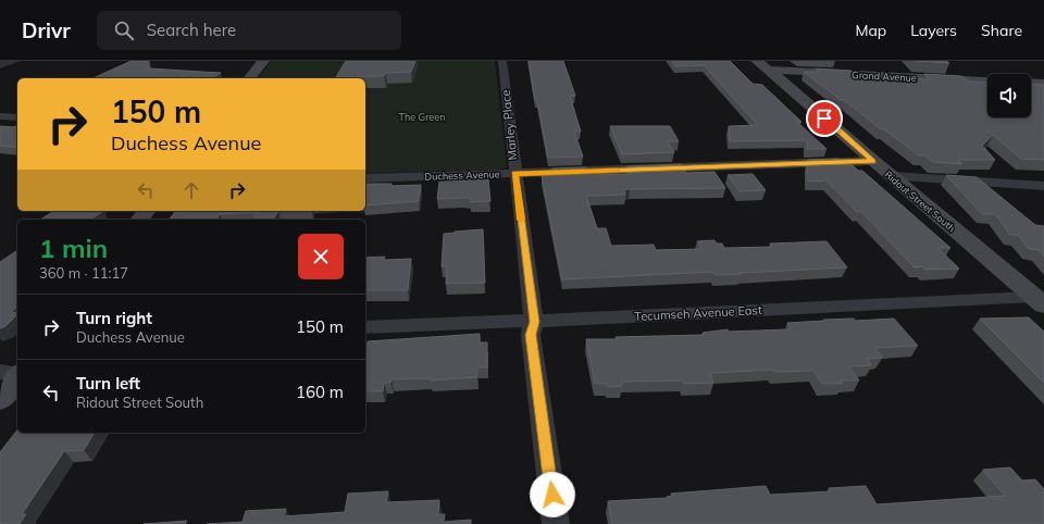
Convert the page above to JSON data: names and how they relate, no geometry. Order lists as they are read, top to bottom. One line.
{"streets":{"street":["Grand Avenue","Marley Place","Duchess Avenue","Ridout Street South","Tecumseh Avenue East"]},"crossings":[["Grand Avenue","Ridout Street South"],["Marley Place","Duchess Avenue"],["Marley Place","Tecumseh Avenue East"],["Duchess Avenue","Ridout Street South"],["Ridout Street South","Tecumseh Avenue East"]],"parks":["The Green"],"page":{"header":"Drivr","search":"Search here","nav":["Map","Layers","Share"],"turn":["150 m","Duchess Avenue"],"heading":["1 min","360 m · 11:17"],"list":[{"name":"Turn right","note":"Duchess Avenue","value":"150 m"},{"name":"Turn left","note":"Ridout Street South","value":"160 m"}]}}
